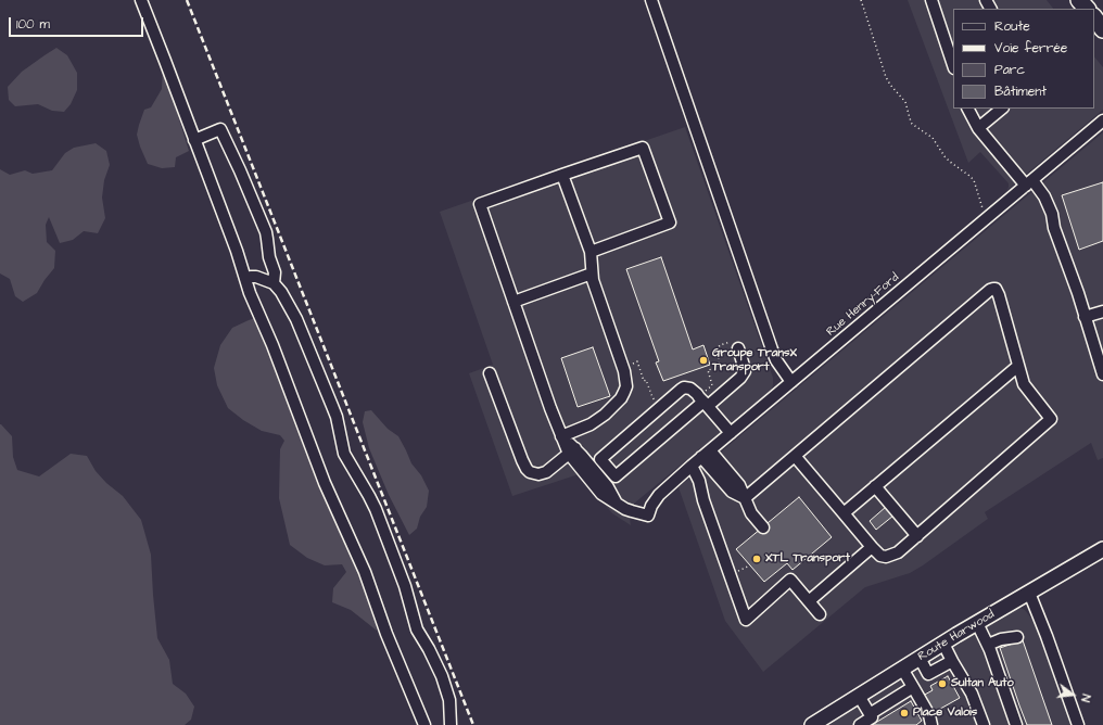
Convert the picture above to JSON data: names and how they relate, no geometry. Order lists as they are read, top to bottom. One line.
{"streets":{"main road":["Route Harwood"],"street":["Rue Henry-Ford"]},"places":["Groupe TransX Transport","XTL Transport","Sultan Auto","Place Valois"],"legend":["Route","Voie ferrée","Parc","Bâtiment"],"scale_bar":"100 m","north":"right"}
